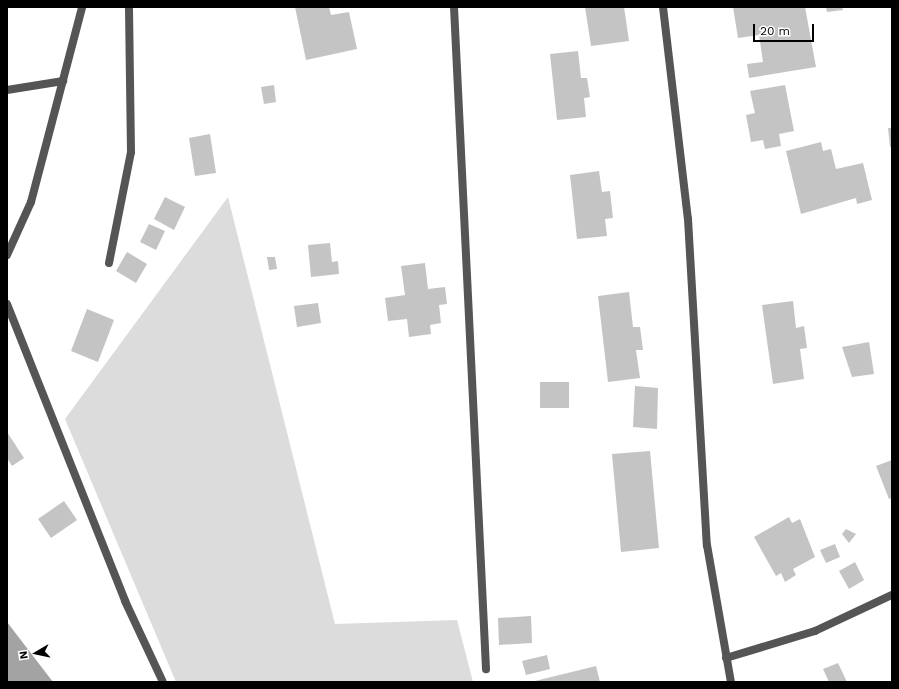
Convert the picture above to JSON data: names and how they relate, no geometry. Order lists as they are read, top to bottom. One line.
{"scale_bar":"20 m","north":"left"}
